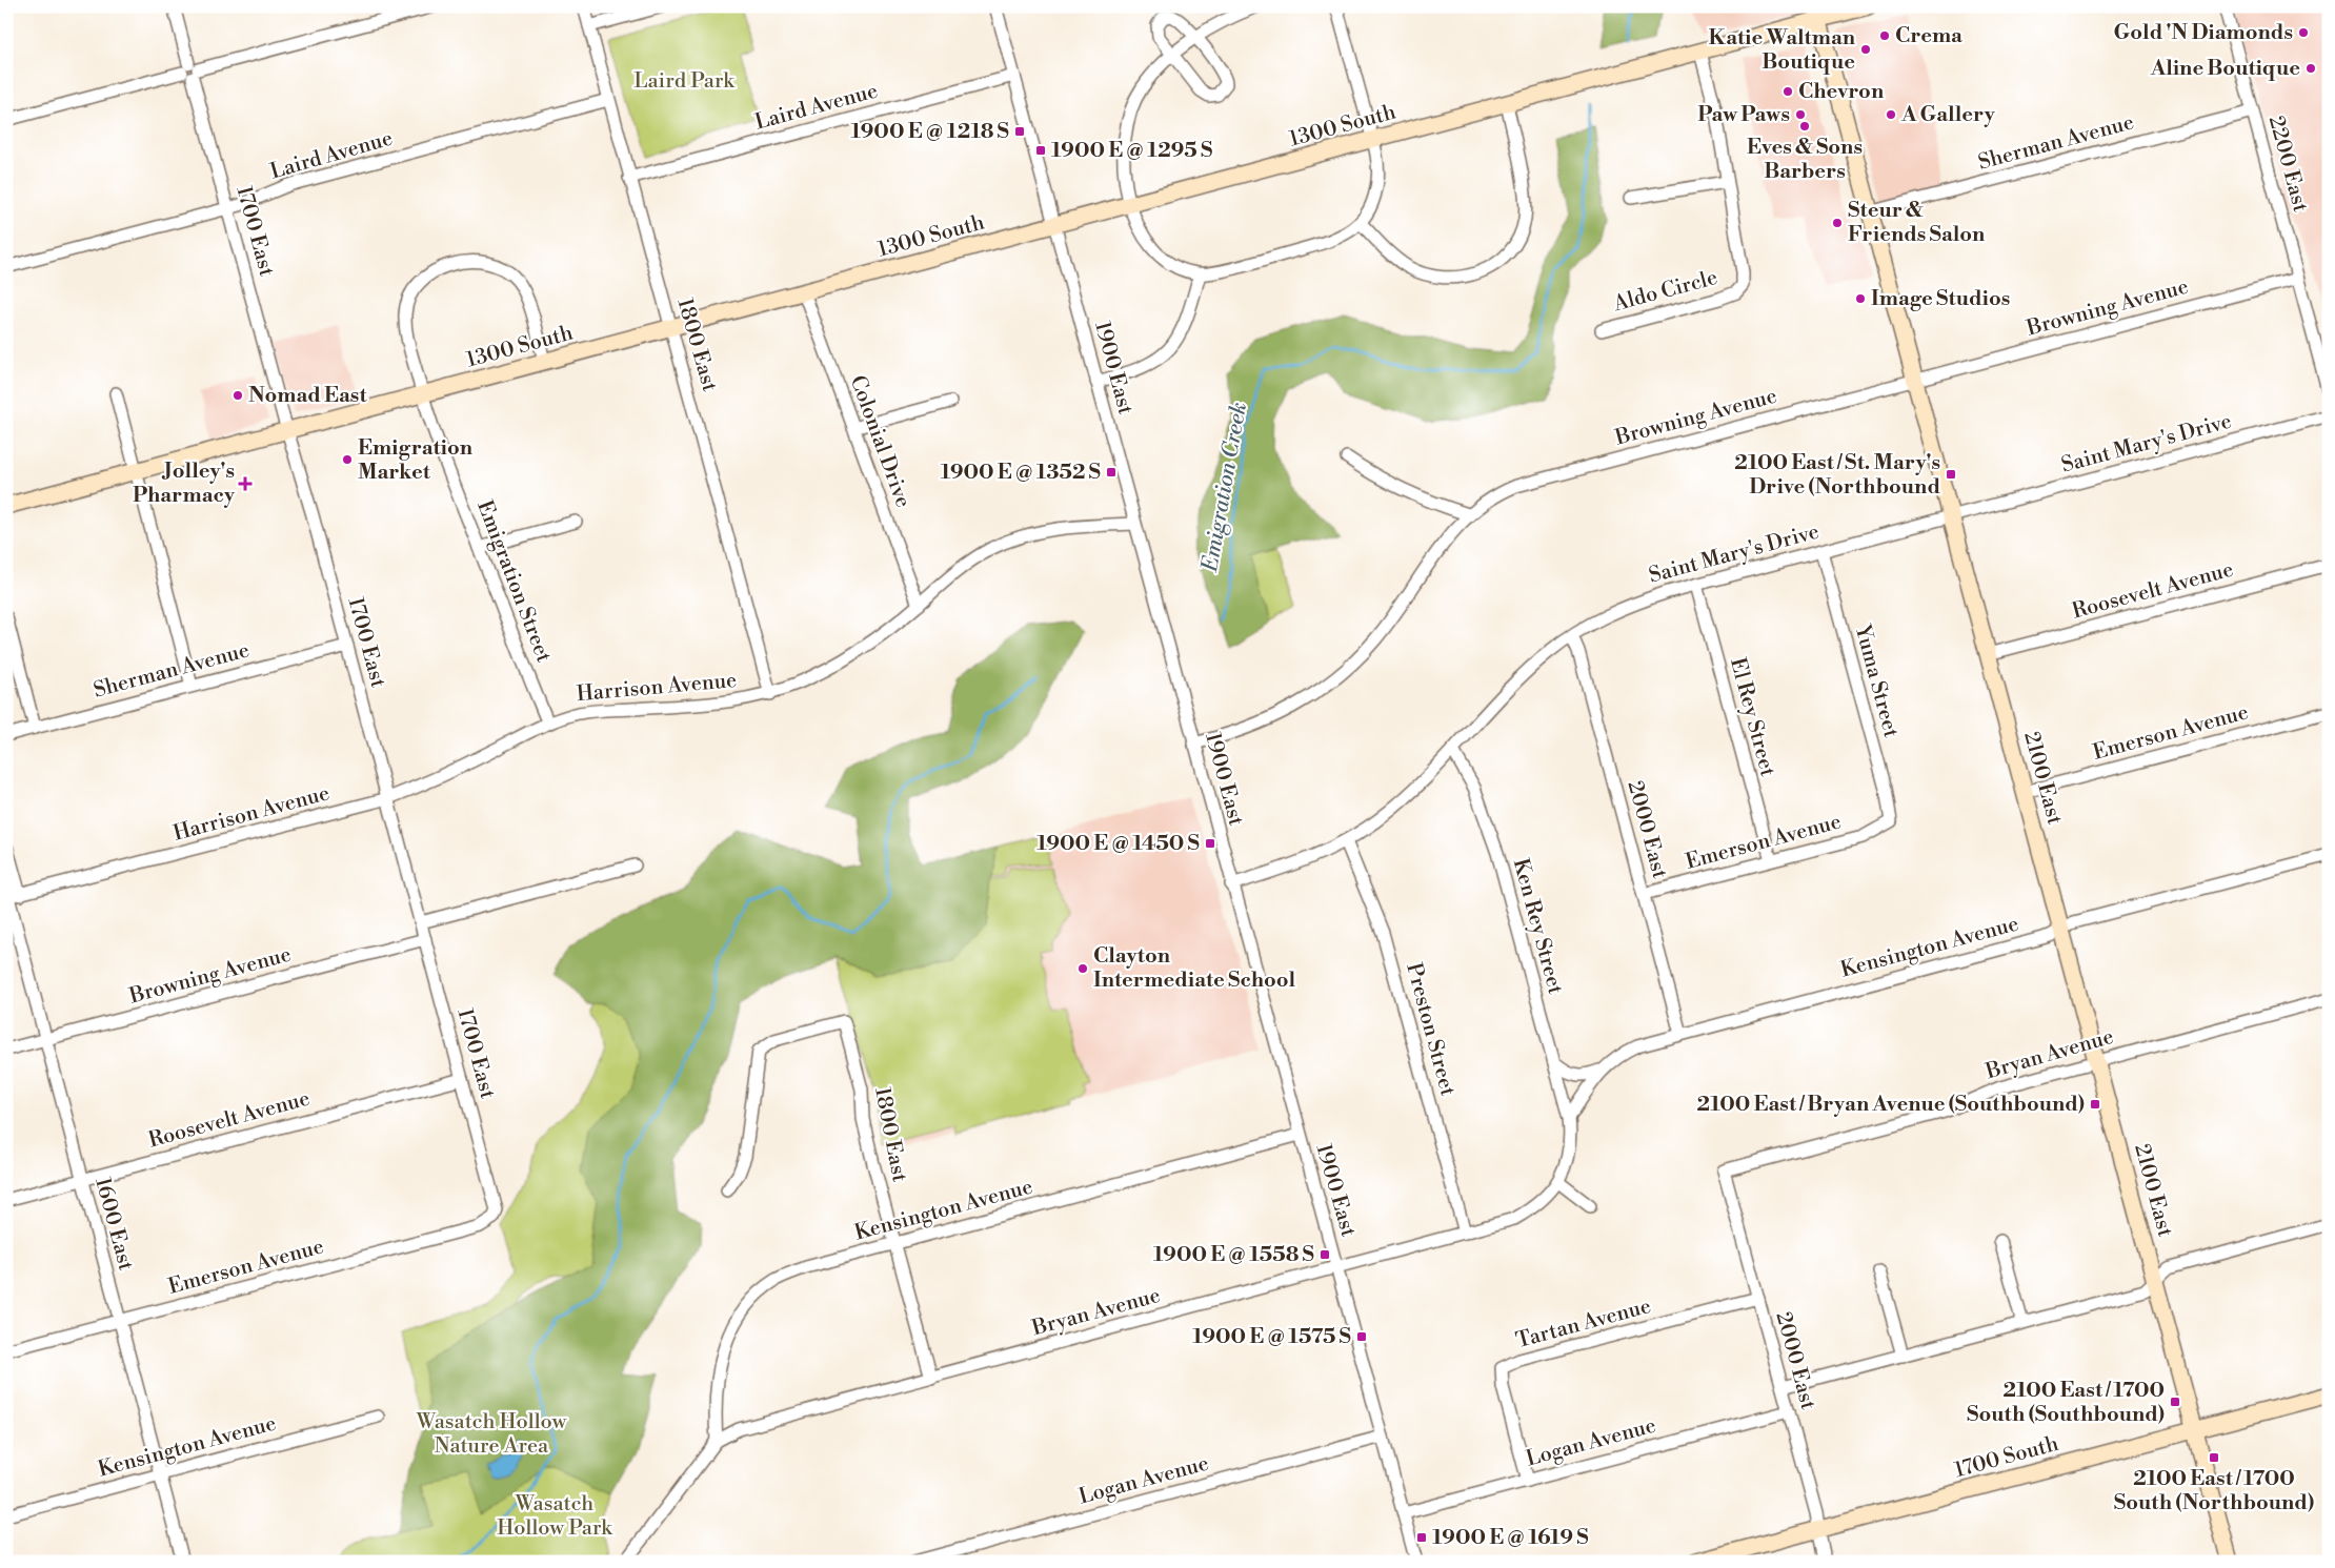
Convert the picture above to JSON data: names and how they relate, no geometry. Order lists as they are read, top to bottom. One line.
{"streets":{"street":["Laird Avenue","1300 South","Sherman Avenue","2200 East","1700 East","Aldo Circle","Browning Avenue","1800 East","1900 East","Colonial Drive","Saint Mary's Drive","Emigration Street","Roosevelt Avenue","Yuma Street","Harrison Avenue","El Rey Street","Emerson Avenue","2100 East","2000 East","Ken Rey Street","Kensington Avenue","Preston Street","Bryan Avenue","1600 East","Tartan Avenue","Logan Avenue","1700 South"]},"crossings":[["Laird Avenue","1700 East"],["Laird Avenue","1800 East"],["Laird Avenue","1900 East"],["1300 South","1700 East"],["1300 South","1800 East"],["1300 South","1900 East"],["1300 South","Colonial Drive"],["1300 South","Emigration Street"],["1300 South","2100 East"],["Sherman Avenue","2200 East"],["Sherman Avenue","1700 East"],["Sherman Avenue","2100 East"],["2200 East","Browning Avenue"],["1700 East","Browning Avenue"],["1700 East","Roosevelt Avenue"],["1700 East","Harrison Avenue"],["1700 East","Emerson Avenue"],["Browning Avenue","1900 East"],["Browning Avenue","2100 East"],["Browning Avenue","1600 East"],["1800 East","Harrison Avenue"],["1800 East","Kensington Avenue"],["1800 East","Bryan Avenue"],["1900 East","Saint Mary's Drive"],["1900 East","Harrison Avenue"],["1900 East","Kensington Avenue"],["1900 East","Bryan Avenue"],["1900 East","Logan Avenue"],["Colonial Drive","Harrison Avenue"],["Saint Mary's Drive","Yuma Street"],["Saint Mary's Drive","El Rey Street"],["Saint Mary's Drive","2100 East"],["Saint Mary's Drive","2000 East"],["Saint Mary's Drive","Ken Rey Street"],["Saint Mary's Drive","Preston Street"],["Emigration Street","Harrison Avenue"],["Roosevelt Avenue","2100 East"],["Roosevelt Avenue","1600 East"],["Yuma Street","Emerson Avenue"],["Harrison Avenue","1600 East"],["El Rey Street","Emerson Avenue"],["Emerson Avenue","2100 East"],["Emerson Avenue","2000 East"],["Emerson Avenue","1600 East"],["2100 East","Kensington Avenue"],["2100 East","Bryan Avenue"],["2100 East","1700 South"],["2000 East","Kensington Avenue"],["2000 East","Bryan Avenue"],["2000 East","Tartan Avenue"],["2000 East","Logan Avenue"],["2000 East","1700 South"],["Ken Rey Street","Kensington Avenue"],["Ken Rey Street","Bryan Avenue"],["Kensington Avenue","Bryan Avenue"],["Kensington Avenue","1600 East"],["Preston Street","Bryan Avenue"],["Tartan Avenue","Logan Avenue"]],"water":["Emigration Creek"],"parks":["Laird Park","Wasatch Hollow Nature Area","Wasatch Hollow Park"],"places":{"other":["Gold 'N Diamonds","Crema","Katie Waltman Boutique","Aline Boutique","Chevron","Paw Paws","A Gallery","Eves & Sons Barbers","Steur & Friends Salon","Image Studios","Nomad East","Emigration Market","Clayton Intermediate School"],"transit":["1900 E @ 1218 S","1900 E @ 1295 S","1900 E @ 1352 S","2100 East / St. Mary's Drive (Northbound","1900 E @ 1450 S","2100 East / Bryan Avenue (Southbound)","1900 E @ 1558 S","1900 E @ 1575 S","2100 East / 1700 South (Southbound)","2100 East / 1700 South (Northbound)","1900 E @ 1619 S"],"health":["Jolley's Pharmacy"]}}
